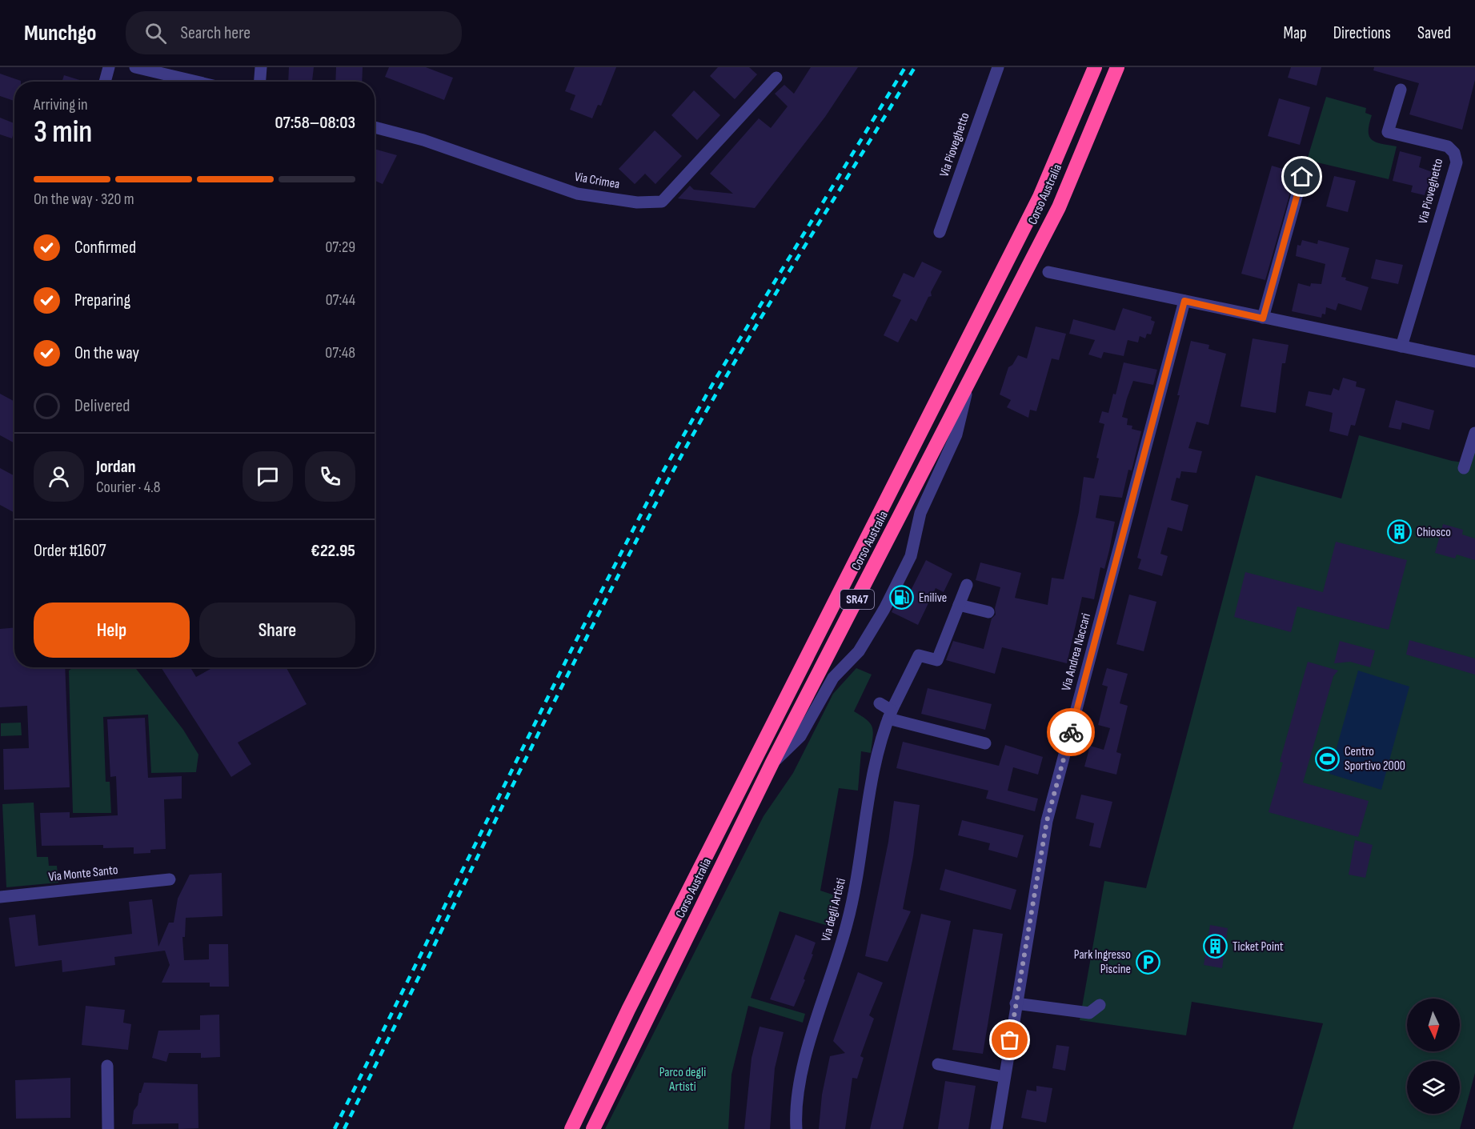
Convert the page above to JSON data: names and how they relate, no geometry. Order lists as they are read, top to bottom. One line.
{"streets":{"highway":["Corso Australia","SR47"],"street":["Via Pioveghetto","Via Crimea","Via Andrea Naccari","Via Monte Santo","Via degli Artisti"]},"parks":["Parco degli Artisti"],"places":{"building":["Chiosco","Ticket Point"],"fuel station":["Enilive"],"sports":["Centro Sportivo 2000"],"parking":["Park Ingresso Piscine"]},"north":"bottom","page":{"header":"Munchgo","search":"Search here","nav":["Map","Directions","Saved"],"heading":["3 min","Arriving in","07:58–08:03"],"panel":["Jordan","Courier · 4.8","Order #1607","€22.95"],"bar":"On the way · 320 m","list":[["Confirmed","07:29"],["Preparing","07:44"],["On the way","07:48"],"Delivered"],"buttons":["Help","Share"]}}
